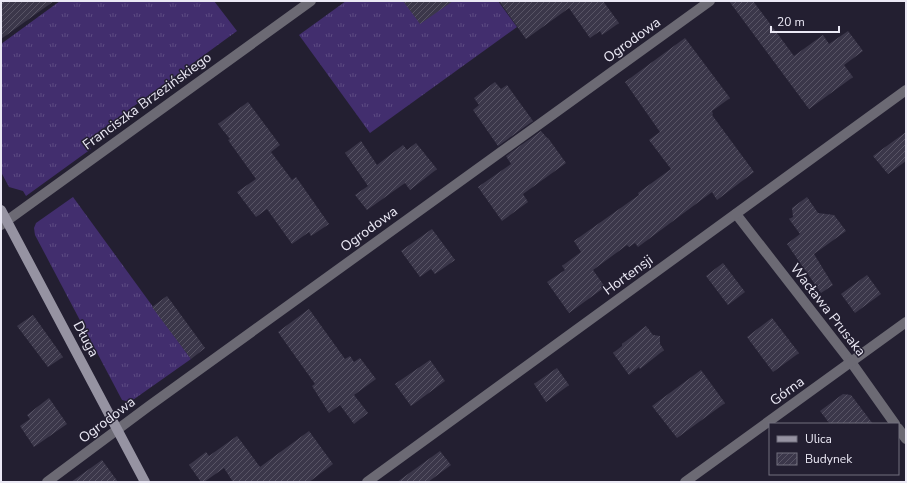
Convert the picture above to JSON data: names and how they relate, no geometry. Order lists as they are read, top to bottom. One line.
{"streets":{"street":["Ogrodowa","Franciszka Brzezińskiego","Hortensji","Wacława Prusaka","Długa","Górna"]},"crossings":[["Ogrodowa","Długa"],["Franciszka Brzezińskiego","Długa"],["Hortensji","Wacława Prusaka"],["Wacława Prusaka","Górna"]],"legend":["Ulica","Budynek"],"scale_bar":"20 m"}
